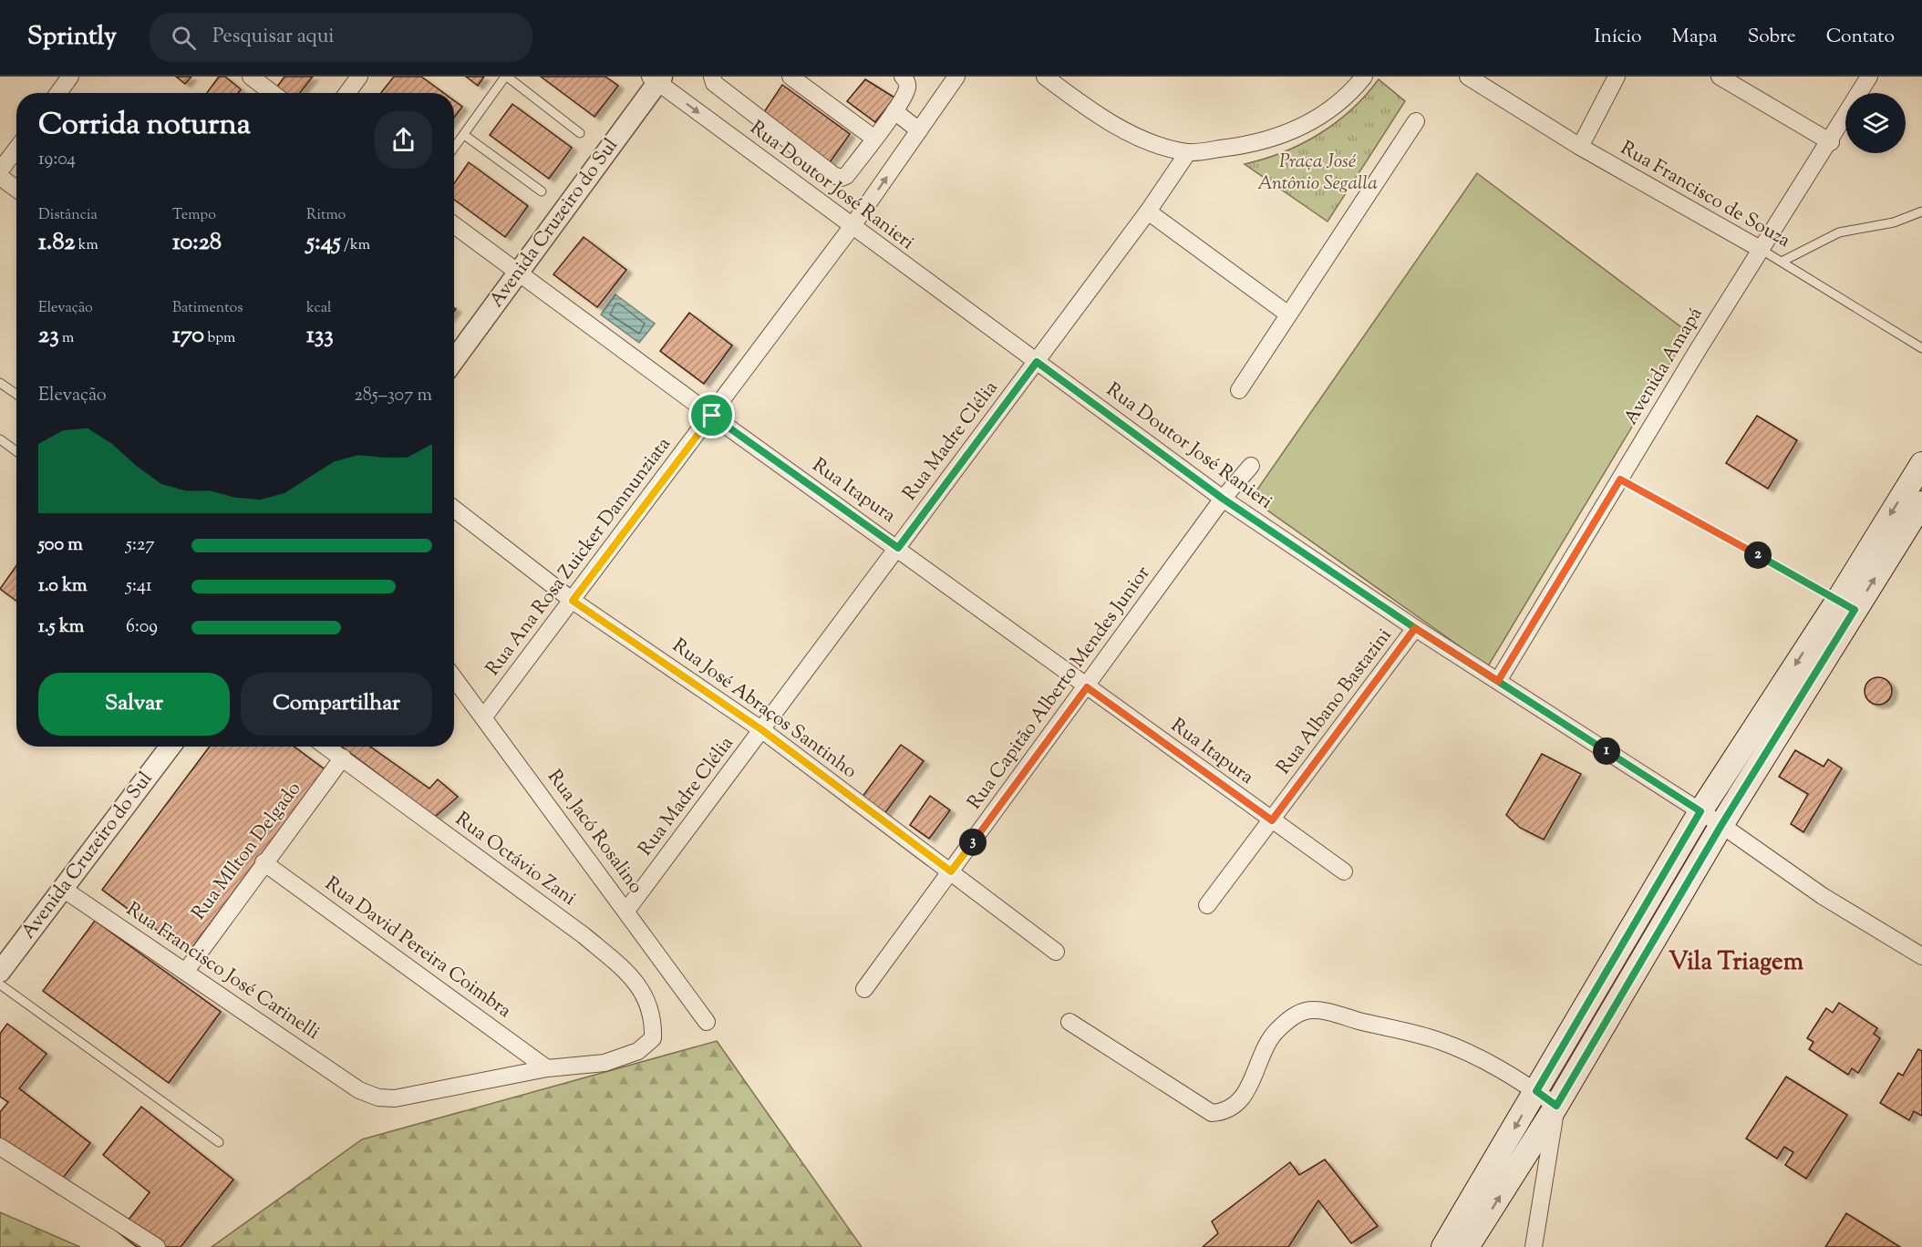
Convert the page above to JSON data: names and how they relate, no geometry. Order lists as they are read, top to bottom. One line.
{"streets":{"street":["Rua Doutor José Ranieri","Rua Francisco de Souza","Avenida Cruzeiro do Sul","Avenida Amapá","Rua Madre Clélia","Rua Itapura","Rua Ana Rosa Zuicker Dannunziata","Rua Capitão Alberto Mendes Junior","Rua Albano Bastazini","Rua José Abraços Santinho","Rua Jacó Rosalino","Rua MIlton Delgado","Rua Octávio Zani","Rua David Pereira Coimbra","Rua Francisco José Carinelli"]},"crossings":[["Rua Doutor José Ranieri","Avenida Cruzeiro do Sul"],["Rua Doutor José Ranieri","Avenida Amapá"],["Rua Doutor José Ranieri","Rua Madre Clélia"],["Rua Doutor José Ranieri","Rua Ana Rosa Zuicker Dannunziata"],["Rua Doutor José Ranieri","Rua Capitão Alberto Mendes Junior"],["Rua Doutor José Ranieri","Rua Albano Bastazini"],["Rua Francisco de Souza","Avenida Amapá"],["Avenida Cruzeiro do Sul","Rua Itapura"],["Avenida Cruzeiro do Sul","Rua Francisco José Carinelli"],["Rua Madre Clélia","Rua Itapura"],["Rua Madre Clélia","Rua José Abraços Santinho"],["Rua Madre Clélia","Rua Jacó Rosalino"],["Rua Itapura","Rua Ana Rosa Zuicker Dannunziata"],["Rua Itapura","Rua Capitão Alberto Mendes Junior"],["Rua Itapura","Rua Albano Bastazini"],["Rua Ana Rosa Zuicker Dannunziata","Rua José Abraços Santinho"],["Rua Ana Rosa Zuicker Dannunziata","Rua Jacó Rosalino"],["Rua Capitão Alberto Mendes Junior","Rua José Abraços Santinho"],["Rua MIlton Delgado","Rua Octávio Zani"],["Rua MIlton Delgado","Rua David Pereira Coimbra"],["Rua MIlton Delgado","Rua Francisco José Carinelli"],["Rua Octávio Zani","Rua Francisco José Carinelli"],["Rua David Pereira Coimbra","Rua Francisco José Carinelli"]],"districts":["Vila Triagem"],"parks":["Praça José Antônio Segalla"],"page":{"header":"Sprintly","search":"Pesquisar aqui","nav":["Início","Mapa","Sobre","Contato"],"heading":["Corrida noturna","19:04"],"stats":[["Distância","1.82 km"],["Tempo","10:28"],["Ritmo","5:45 /km"],["Elevação","23 m"],["Batimentos","170 bpm"],["kcal","133"]],"chart":["Elevação","285–307 m"],"list":[{"name":"500 m","note":"5:27"},{"name":"1.0 km","note":"5:41"},{"name":"1.5 km","note":"6:09"}],"pins":["2","1","3"],"buttons":["Salvar","Compartilhar"]}}
